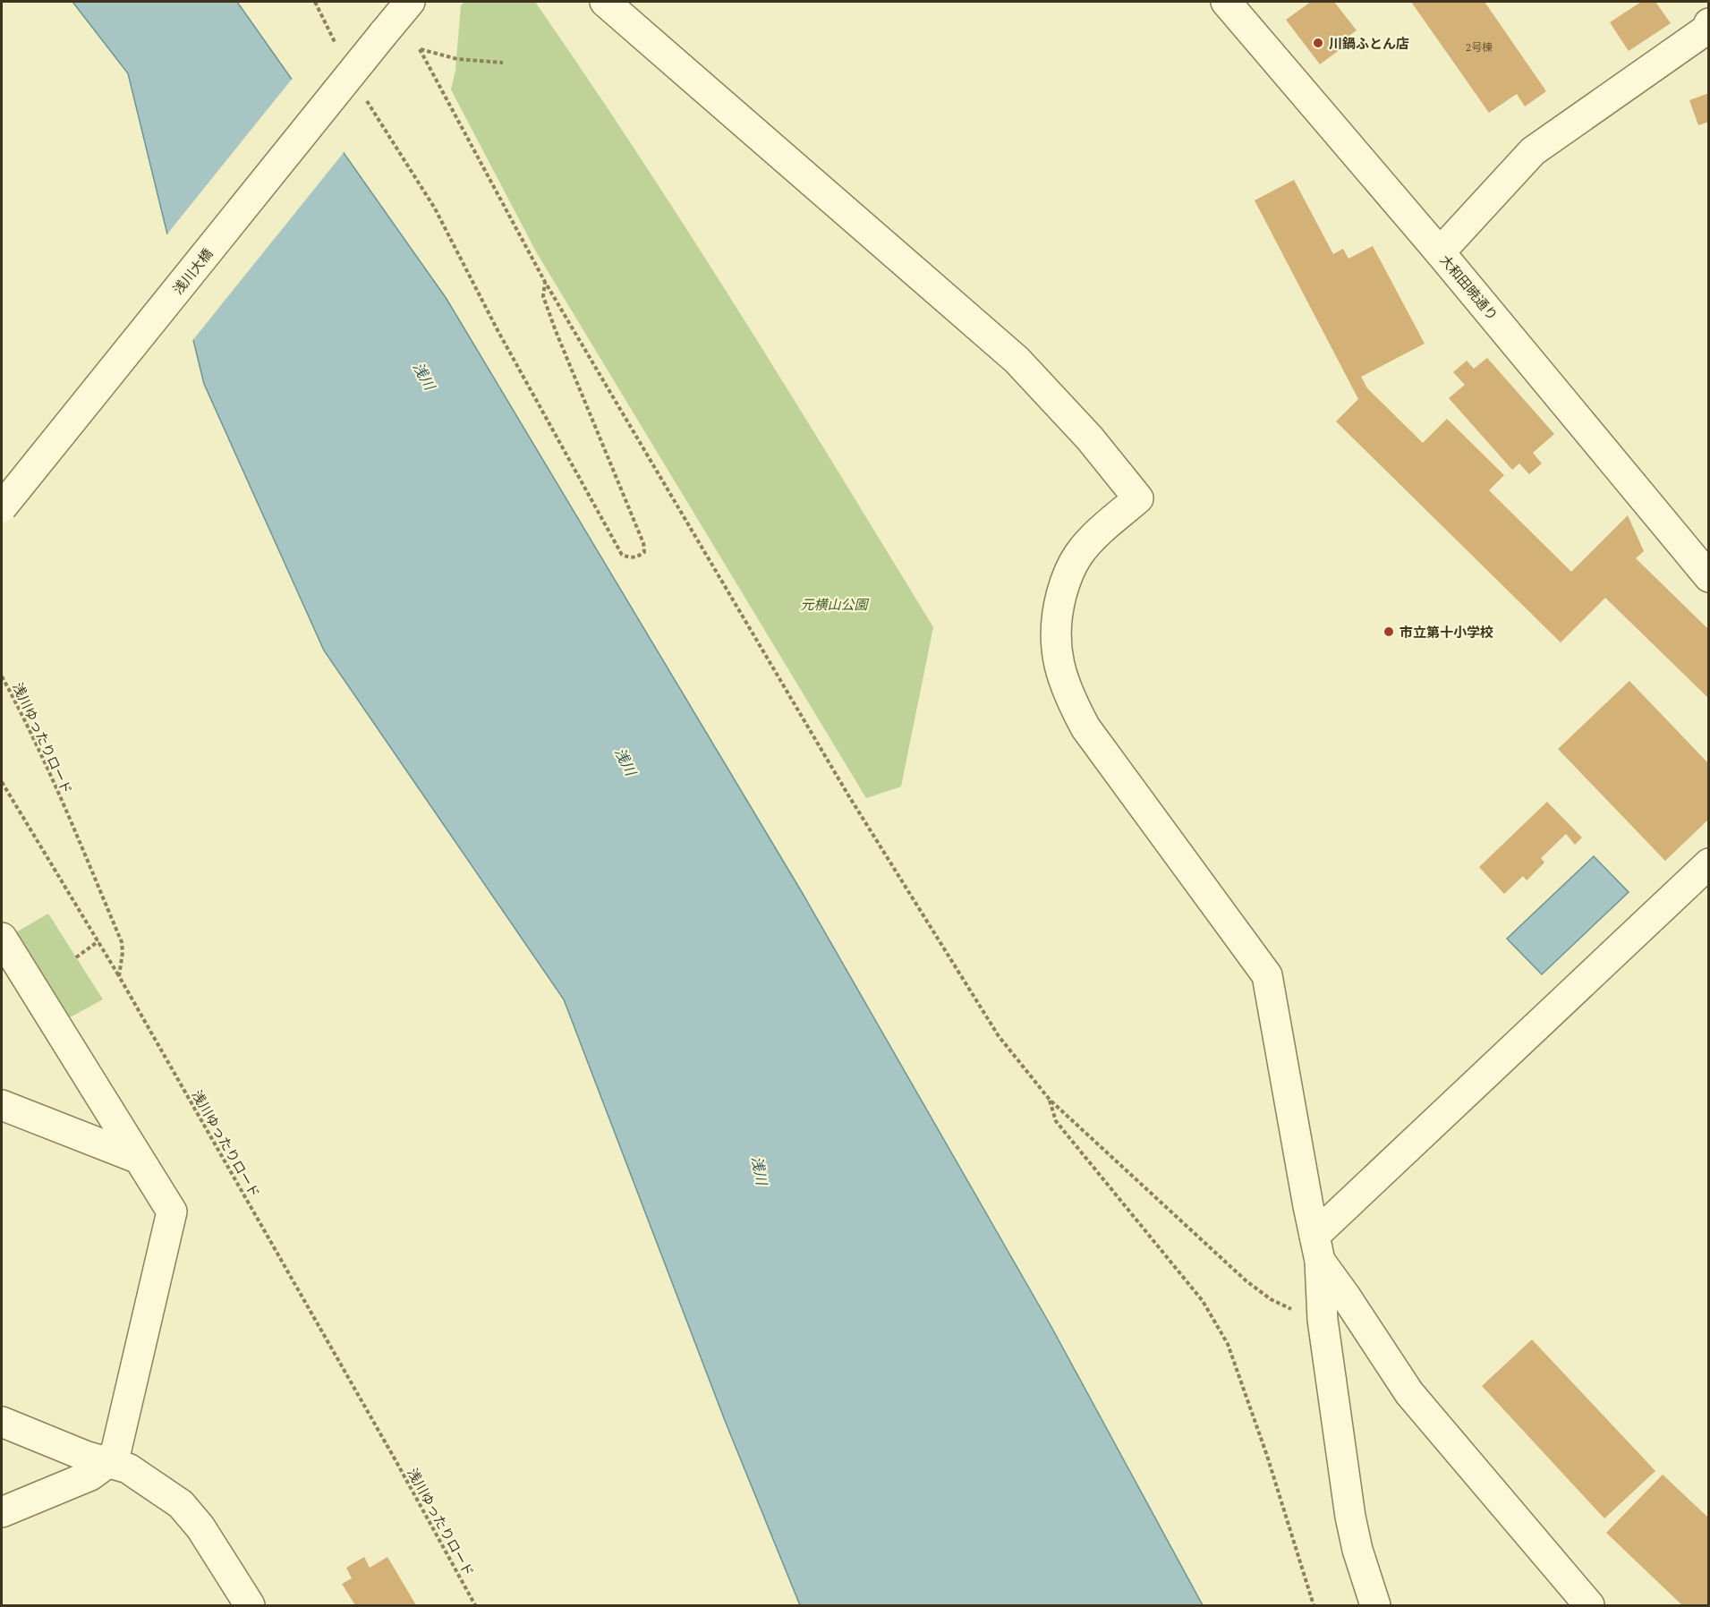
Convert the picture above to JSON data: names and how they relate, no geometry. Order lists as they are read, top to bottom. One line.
{"streets":{"street":["浅川大橋","大和田暁通り"],"path":["浅川ゆったりロード"]},"water":["浅川"],"parks":["元横山公園"],"places":["川鍋ふとん店","市立第十小学校"],"house_numbers":["2号棟"]}
